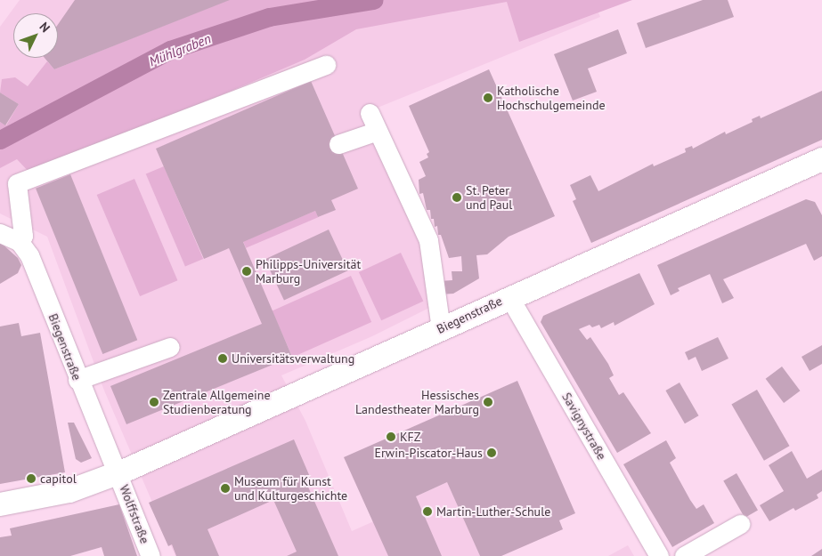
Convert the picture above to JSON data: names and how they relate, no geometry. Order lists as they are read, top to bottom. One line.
{"streets":{"main road":["Biegenstraße"],"street":["Savignystraße","Wolffstraße"]},"crossings":[["Biegenstraße","Savignystraße"],["Biegenstraße","Wolffstraße"]],"water":["Mühlgraben"],"places":["Katholische Hochschulgemeinde","St. Peter und Paul","Philipps-Universität Marburg","Universitätsverwaltung","Zentrale Allgemeine Studienberatung","Hessisches Landestheater Marburg","KFZ","Erwin-Piscator-Haus","capitol","Museum für Kunst und Kulturgeschichte","Martin-Luther-Schule"],"north":"top right"}
